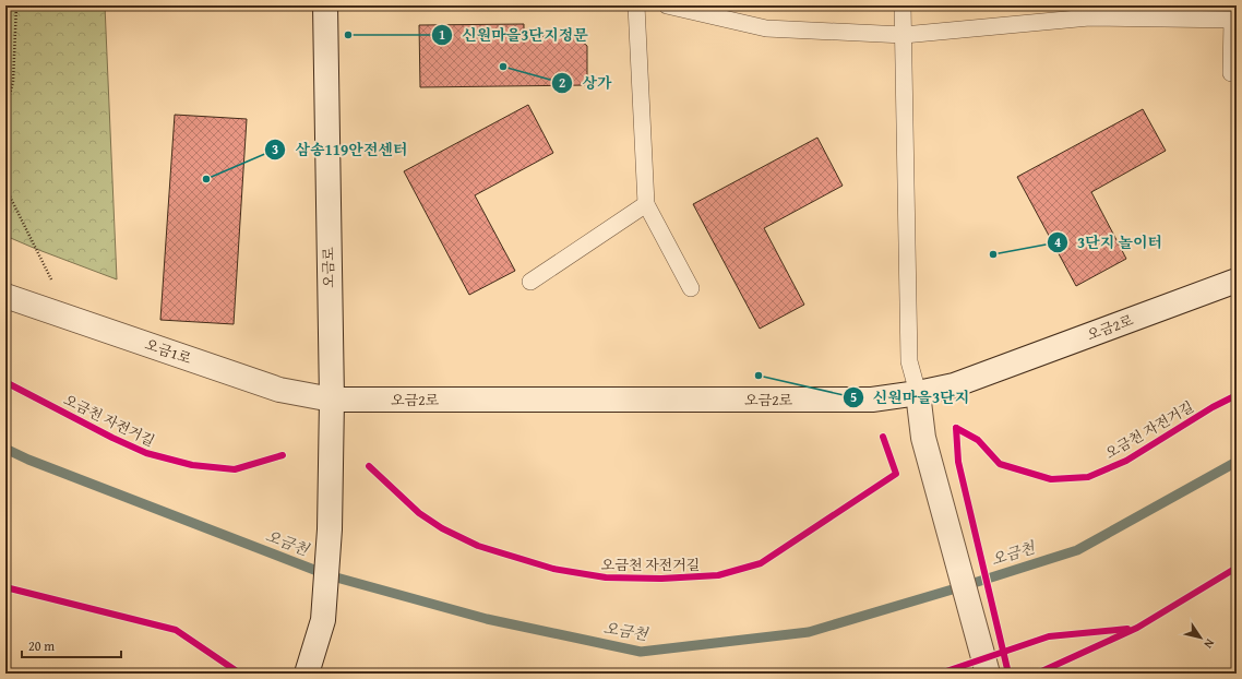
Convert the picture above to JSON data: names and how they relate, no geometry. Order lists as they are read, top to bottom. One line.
{"streets":{"street":["오금로","오금2로","오금1로"],"cycle path":["오금천 자전거길"]},"crossings":[["오금로","오금2로"],["오금로","오금1로"],["오금2로","오금1로"]],"water":["오금천"],"places":["신원마을3단지정문","상가","삼송119안전센터","3단지 놀이터","신원마을3단지"],"scale_bar":"20 m","north":"bottom right"}
